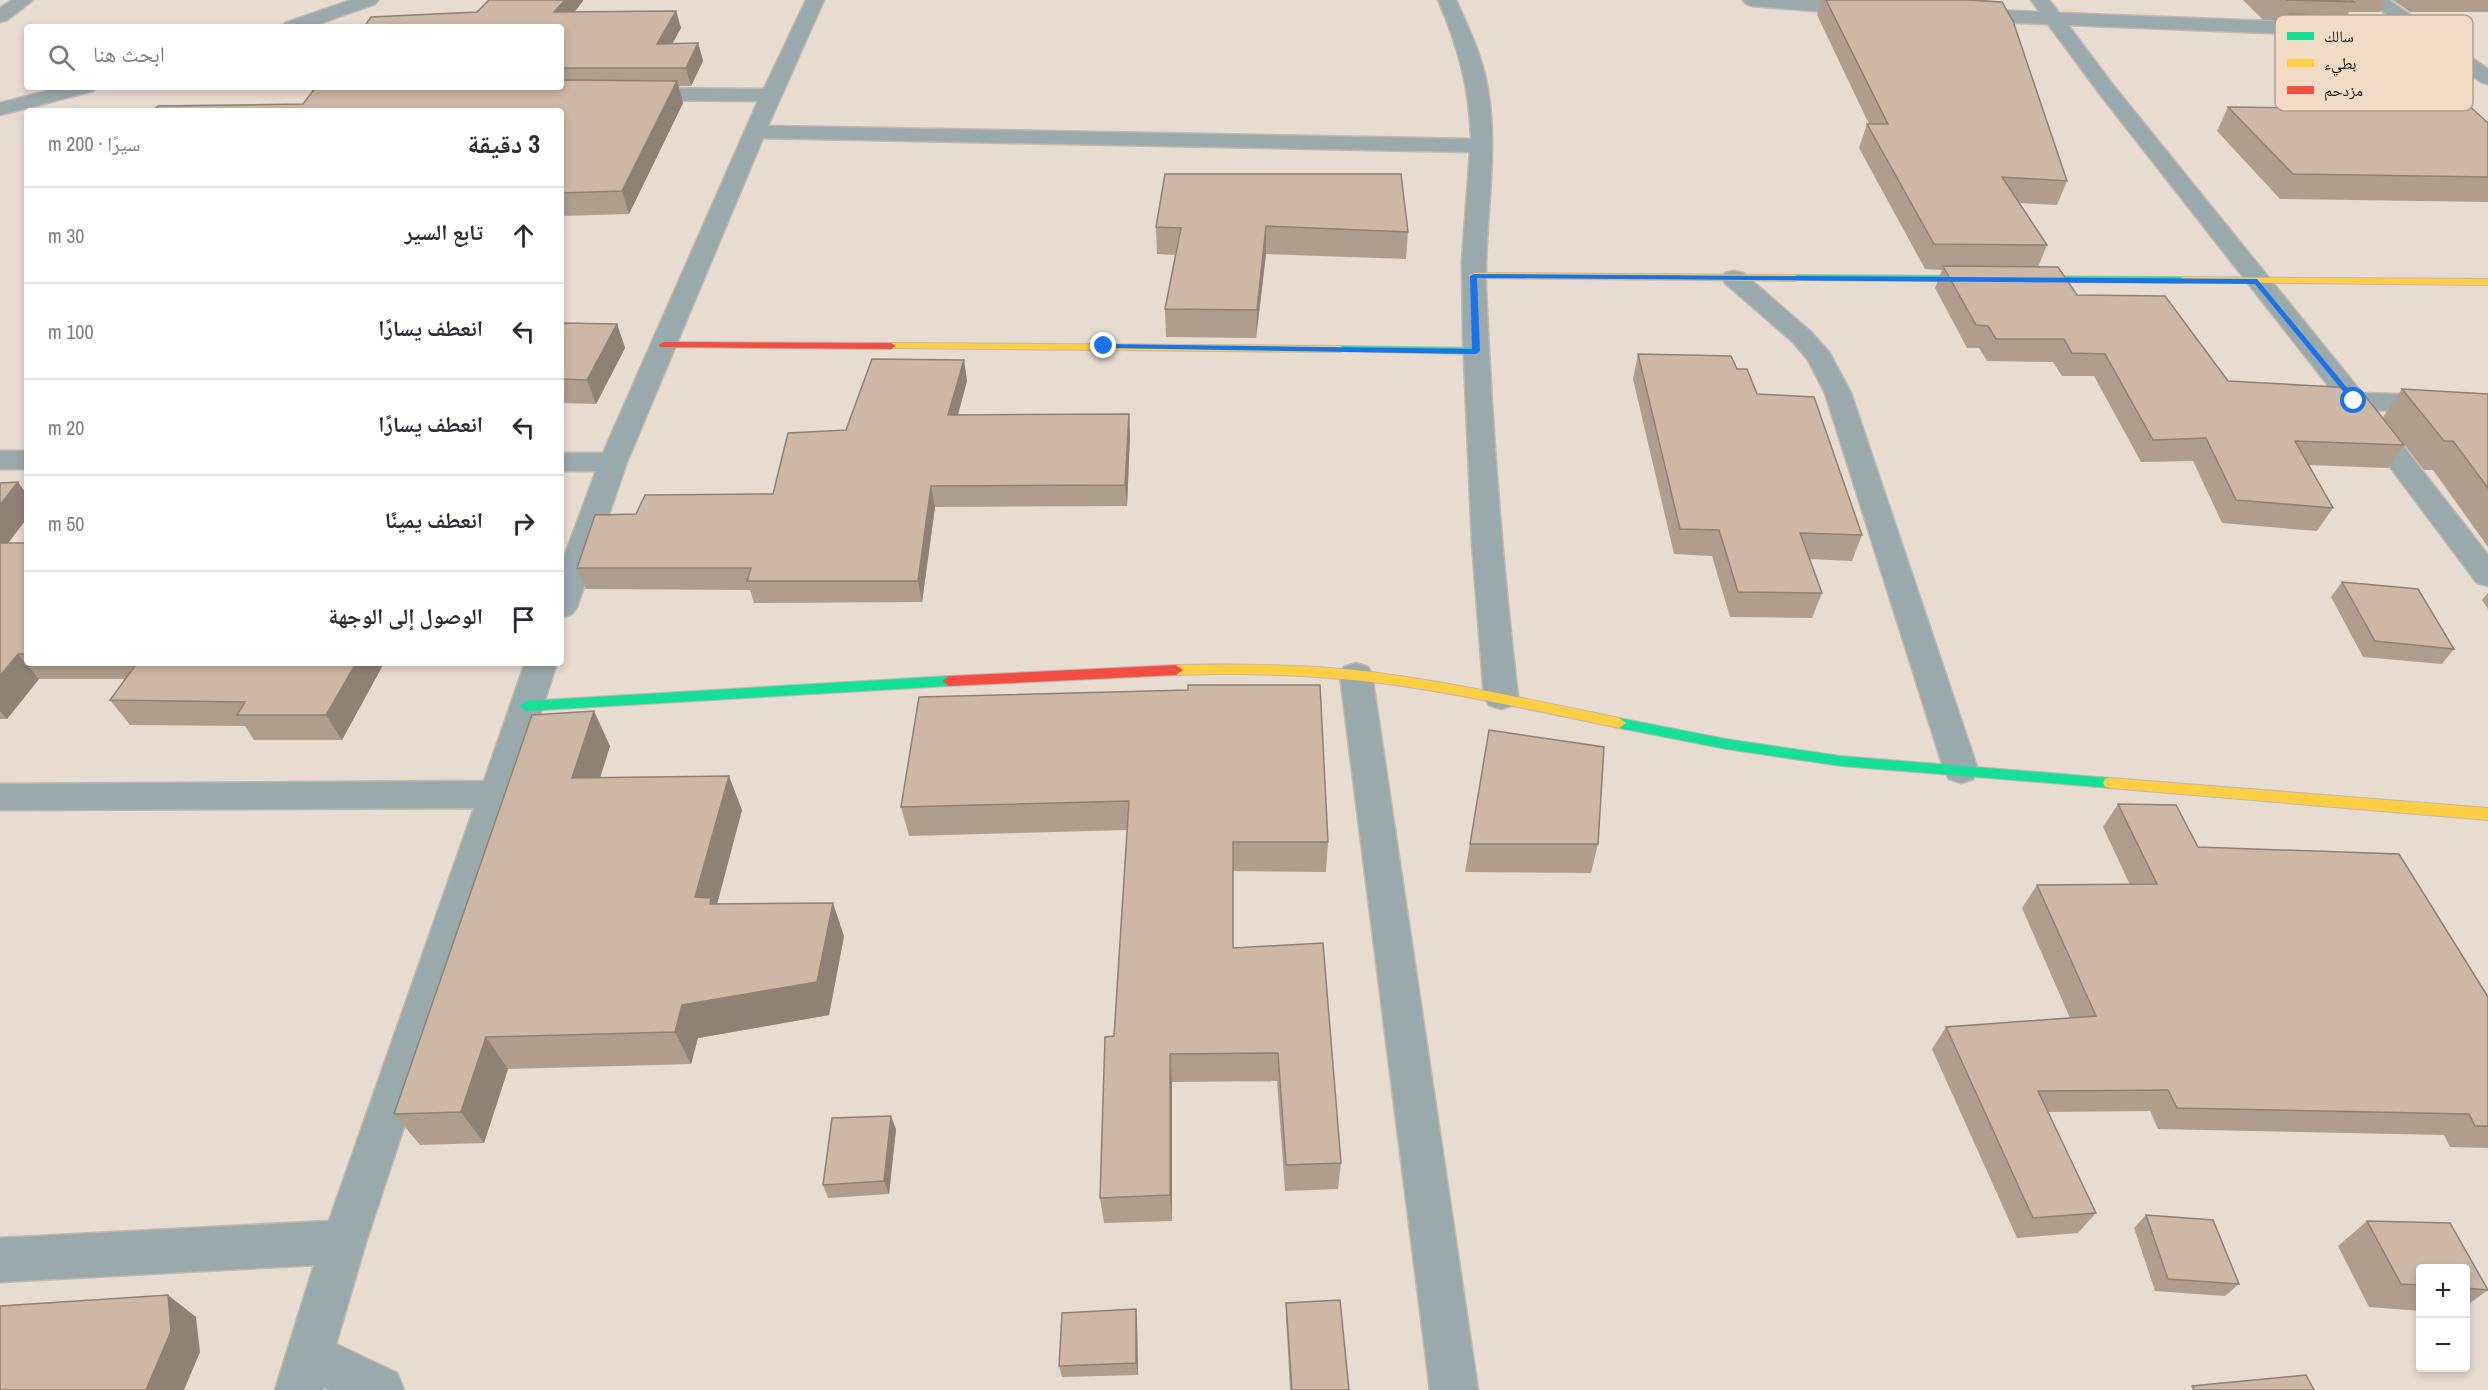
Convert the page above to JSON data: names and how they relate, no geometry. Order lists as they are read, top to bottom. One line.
{"legend":["سالك","بطيء","مزدحم"],"page":{"search":"ابحث هنا","heading":["3 دقيقة","سيرًا · 200 m"],"list":[["تابع السير","30 m"],["انعطف يسارًا","100 m"],["انعطف يسارًا","20 m"],["انعطف يمينًا","50 m"],"الوصول إلى الوجهة"],"map_buttons":["+","−"]}}
